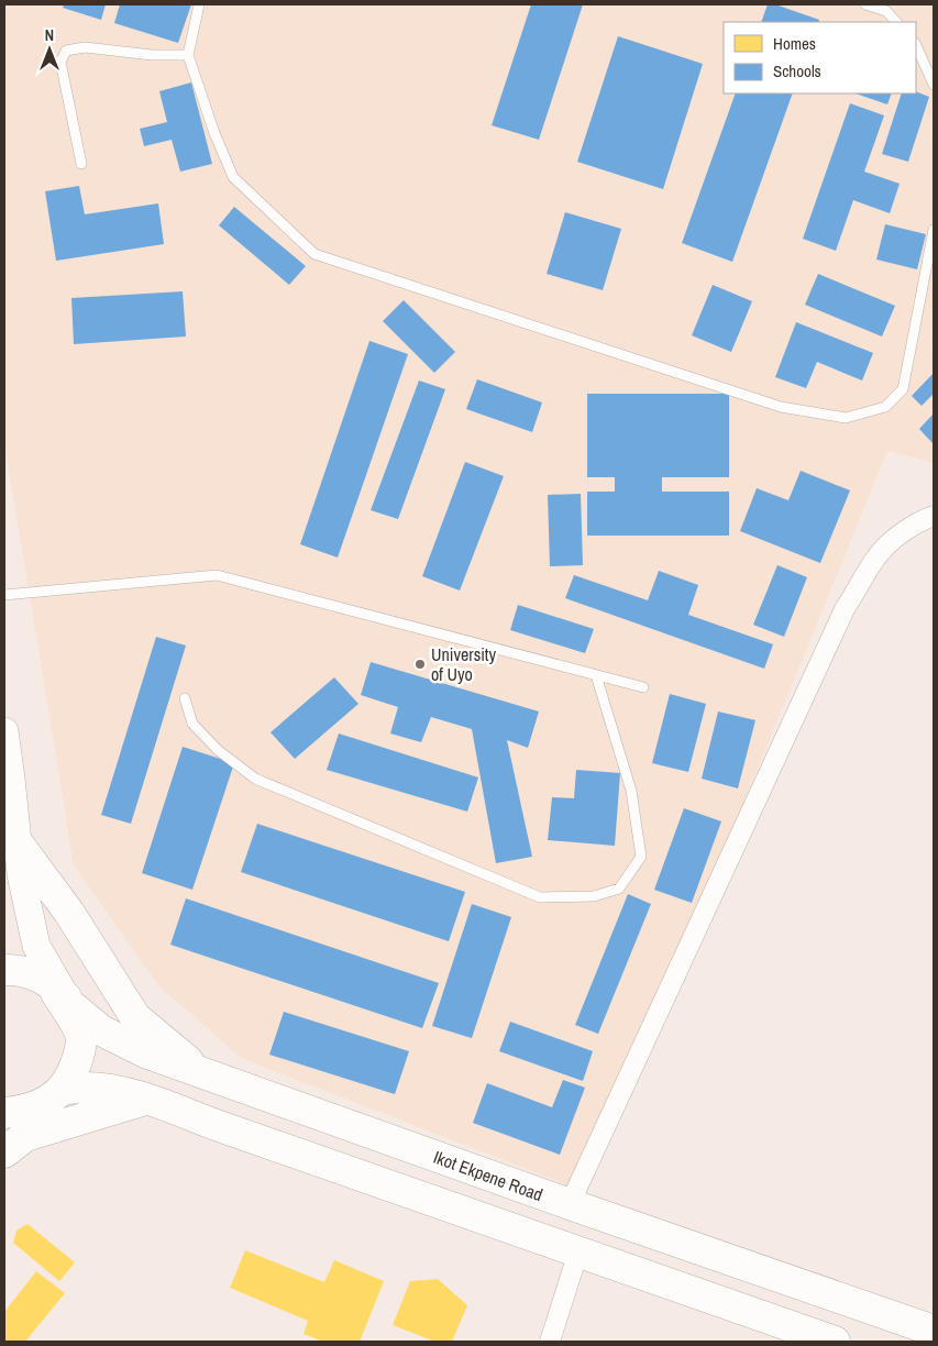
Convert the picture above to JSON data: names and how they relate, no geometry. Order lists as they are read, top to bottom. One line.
{"streets":{"highway":["Ikot Ekpene Road"]},"places":["University of Uyo"],"legend":["Homes","Schools"],"north":"top"}
